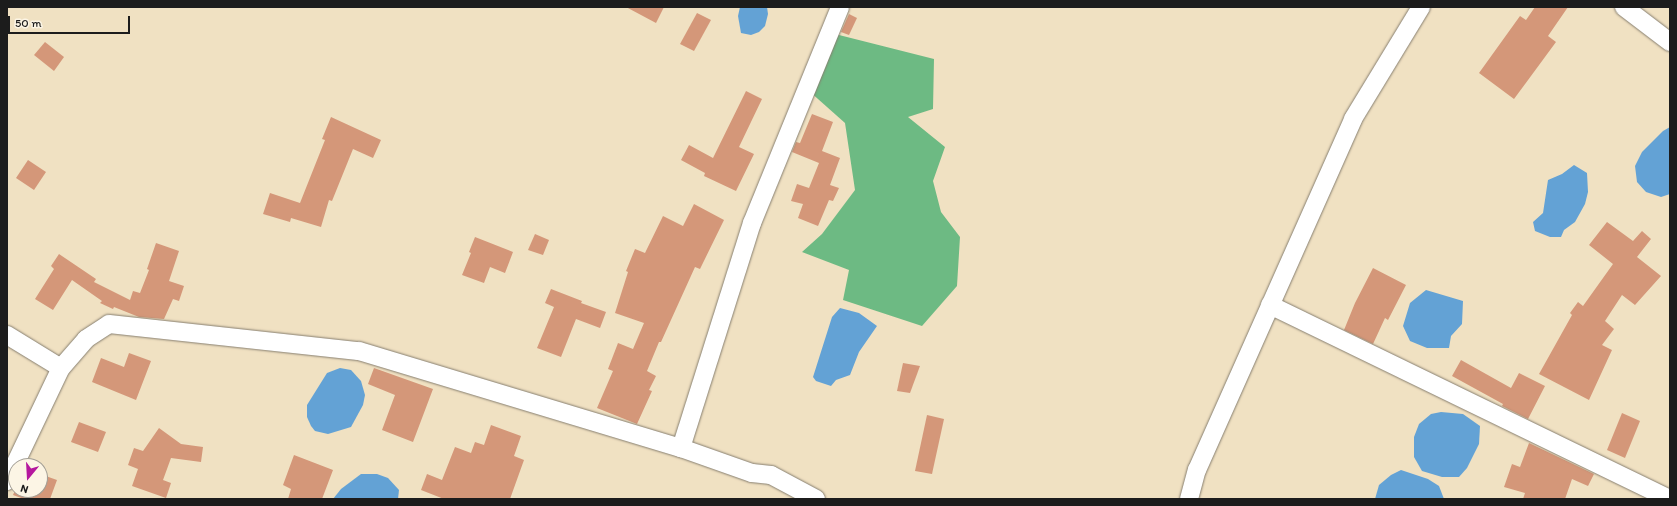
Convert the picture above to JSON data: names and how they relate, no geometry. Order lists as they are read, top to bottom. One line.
{"scale_bar":"50 m","north":"bottom"}
